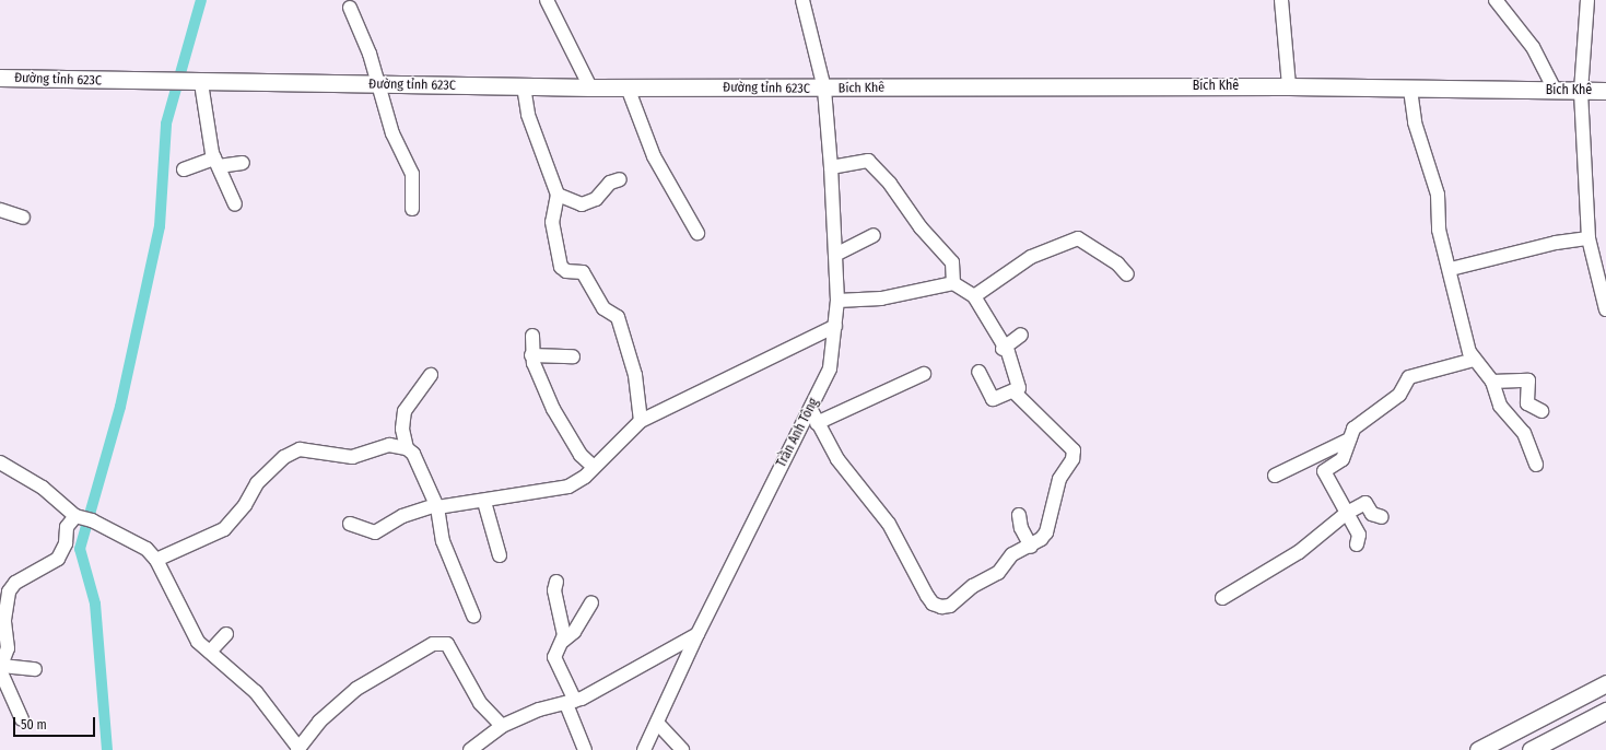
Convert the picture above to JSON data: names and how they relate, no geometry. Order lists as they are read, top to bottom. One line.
{"streets":{"main road":["Đường tỉnh 623C","Bích Khê"],"street":["Trần Anh Tông"]},"crossings":[["Đường tỉnh 623C","Bích Khê"],["Đường tỉnh 623C","Trần Anh Tông"],["Bích Khê","Trần Anh Tông"]],"scale_bar":"50 m"}
